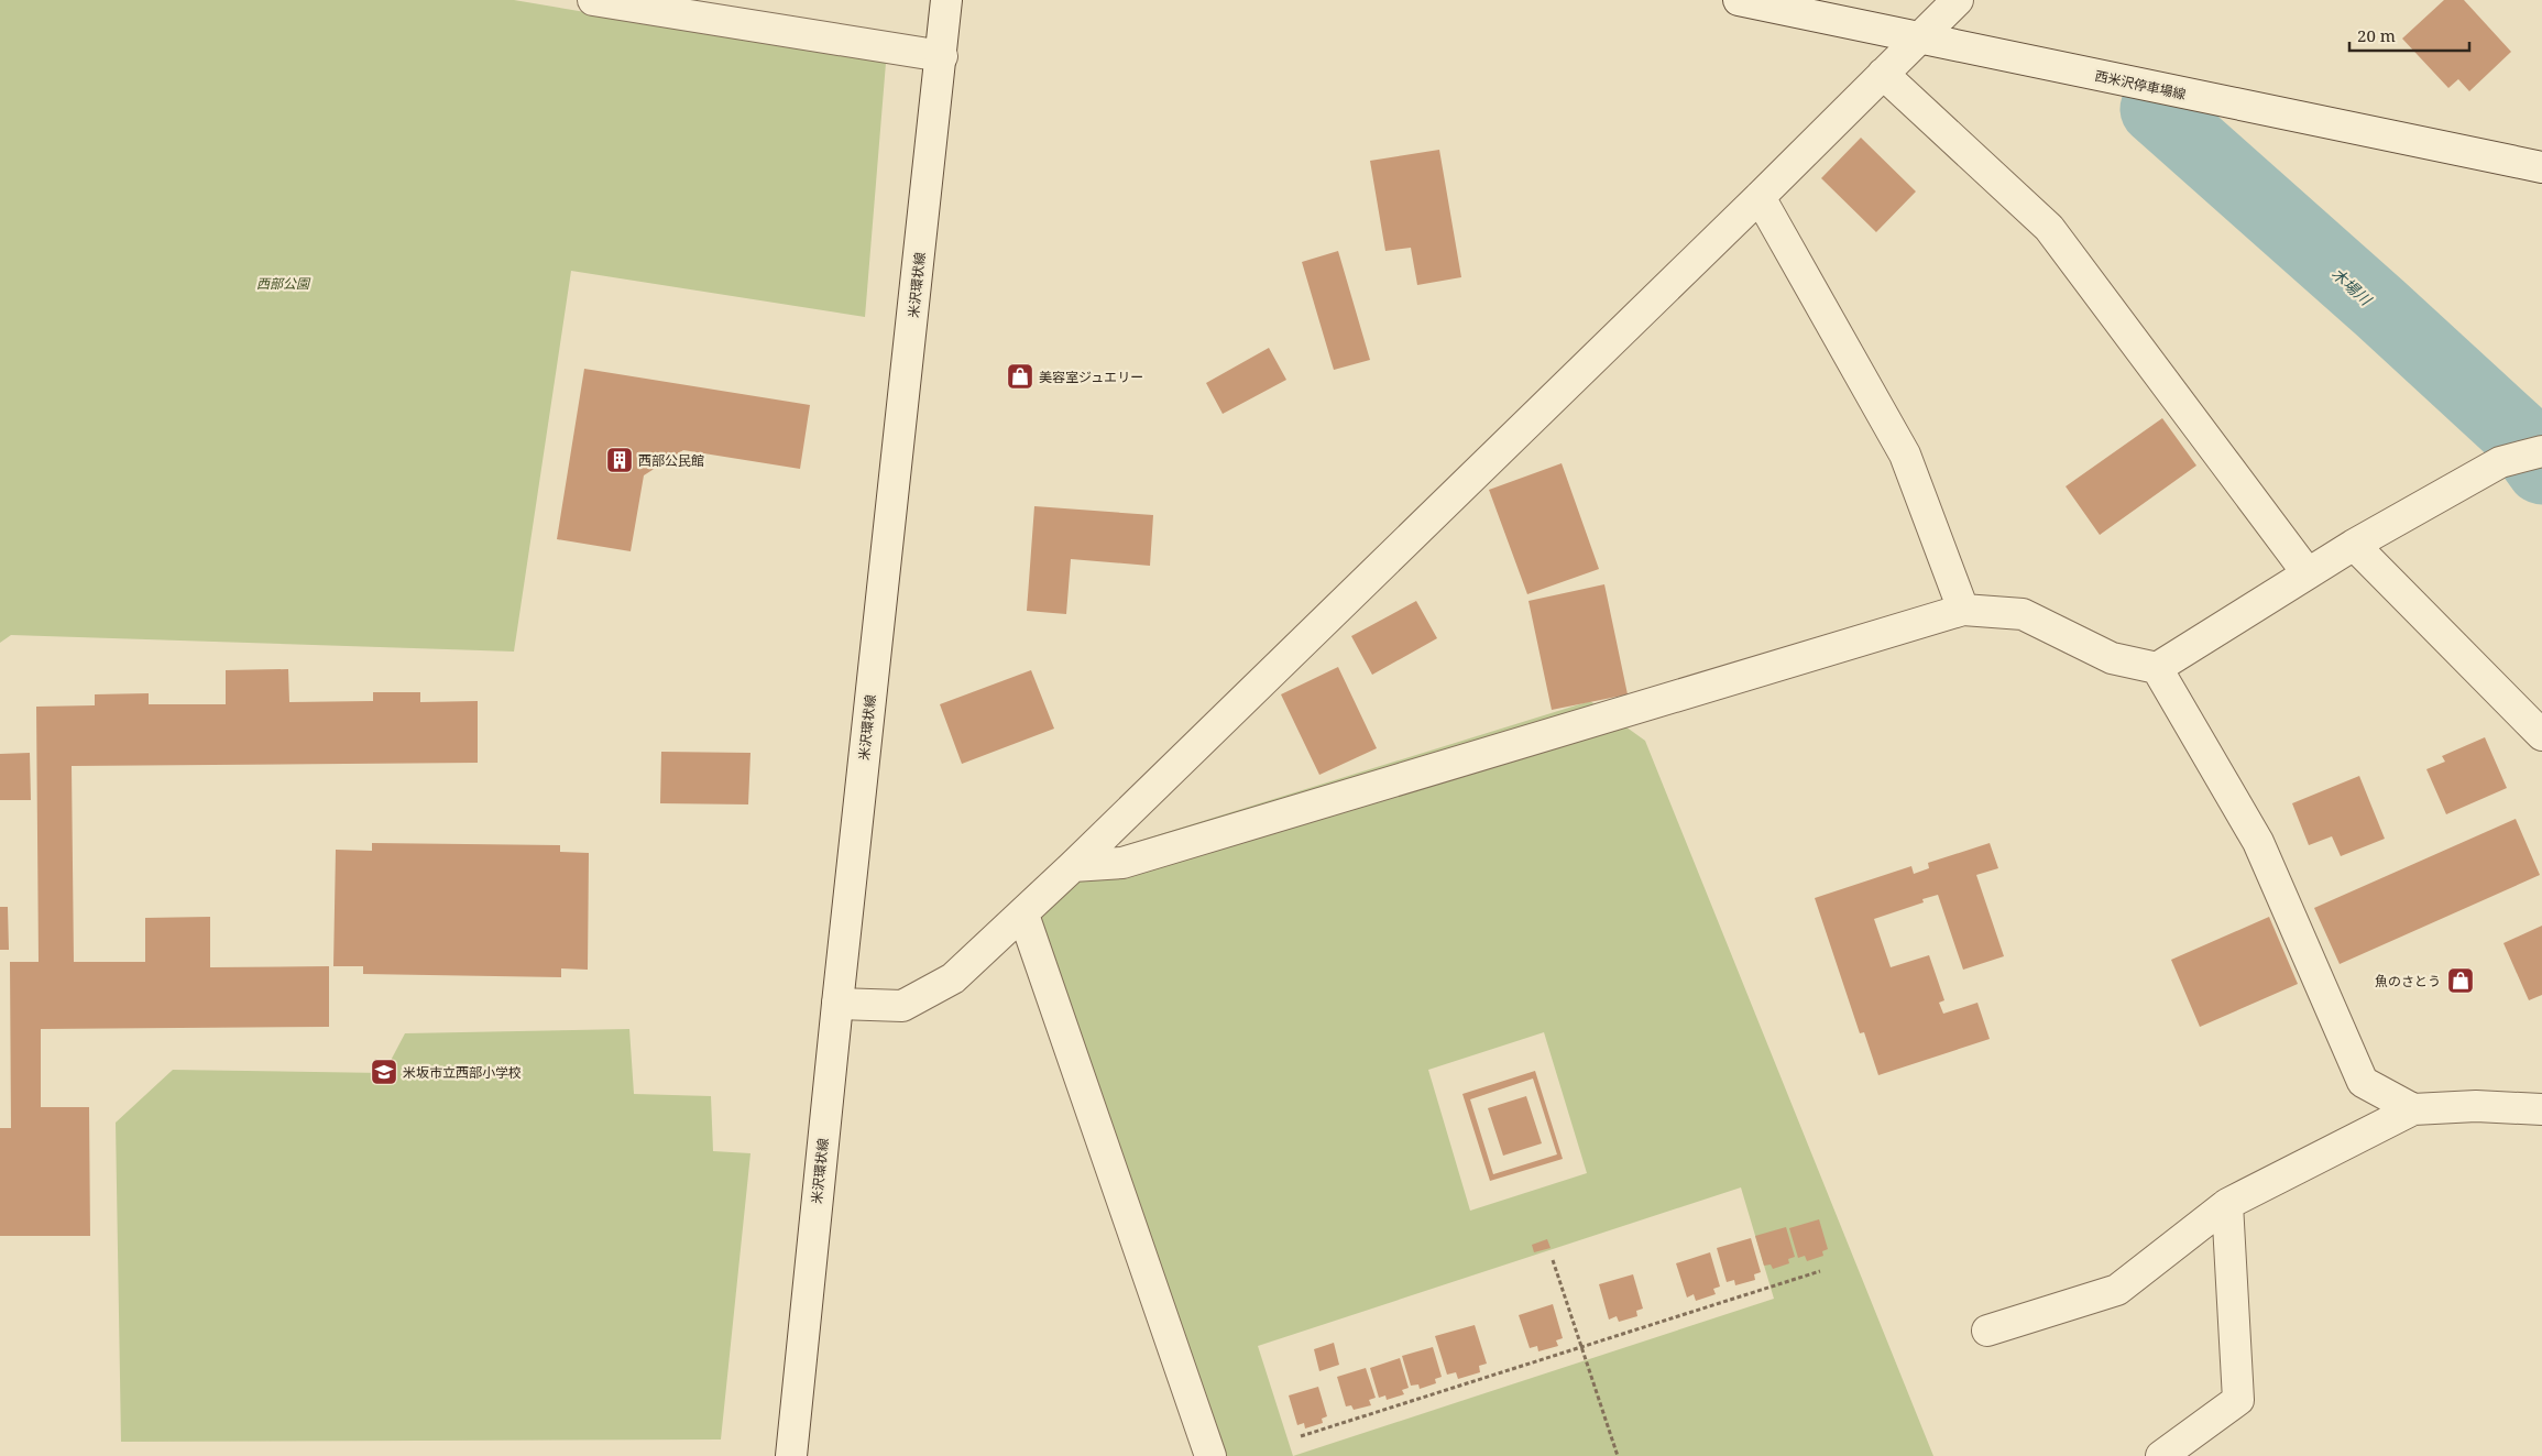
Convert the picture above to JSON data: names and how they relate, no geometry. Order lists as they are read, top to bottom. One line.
{"streets":{"street":["西米沢停車場線","米沢環状線"]},"water":["木場川"],"parks":["西部公園"],"places":{"shop":["美容室ジュエリー","魚のさとう"],"building":["西部公民館"],"school or university":["米坂市立西部小学校"]},"scale_bar":"20 m"}
